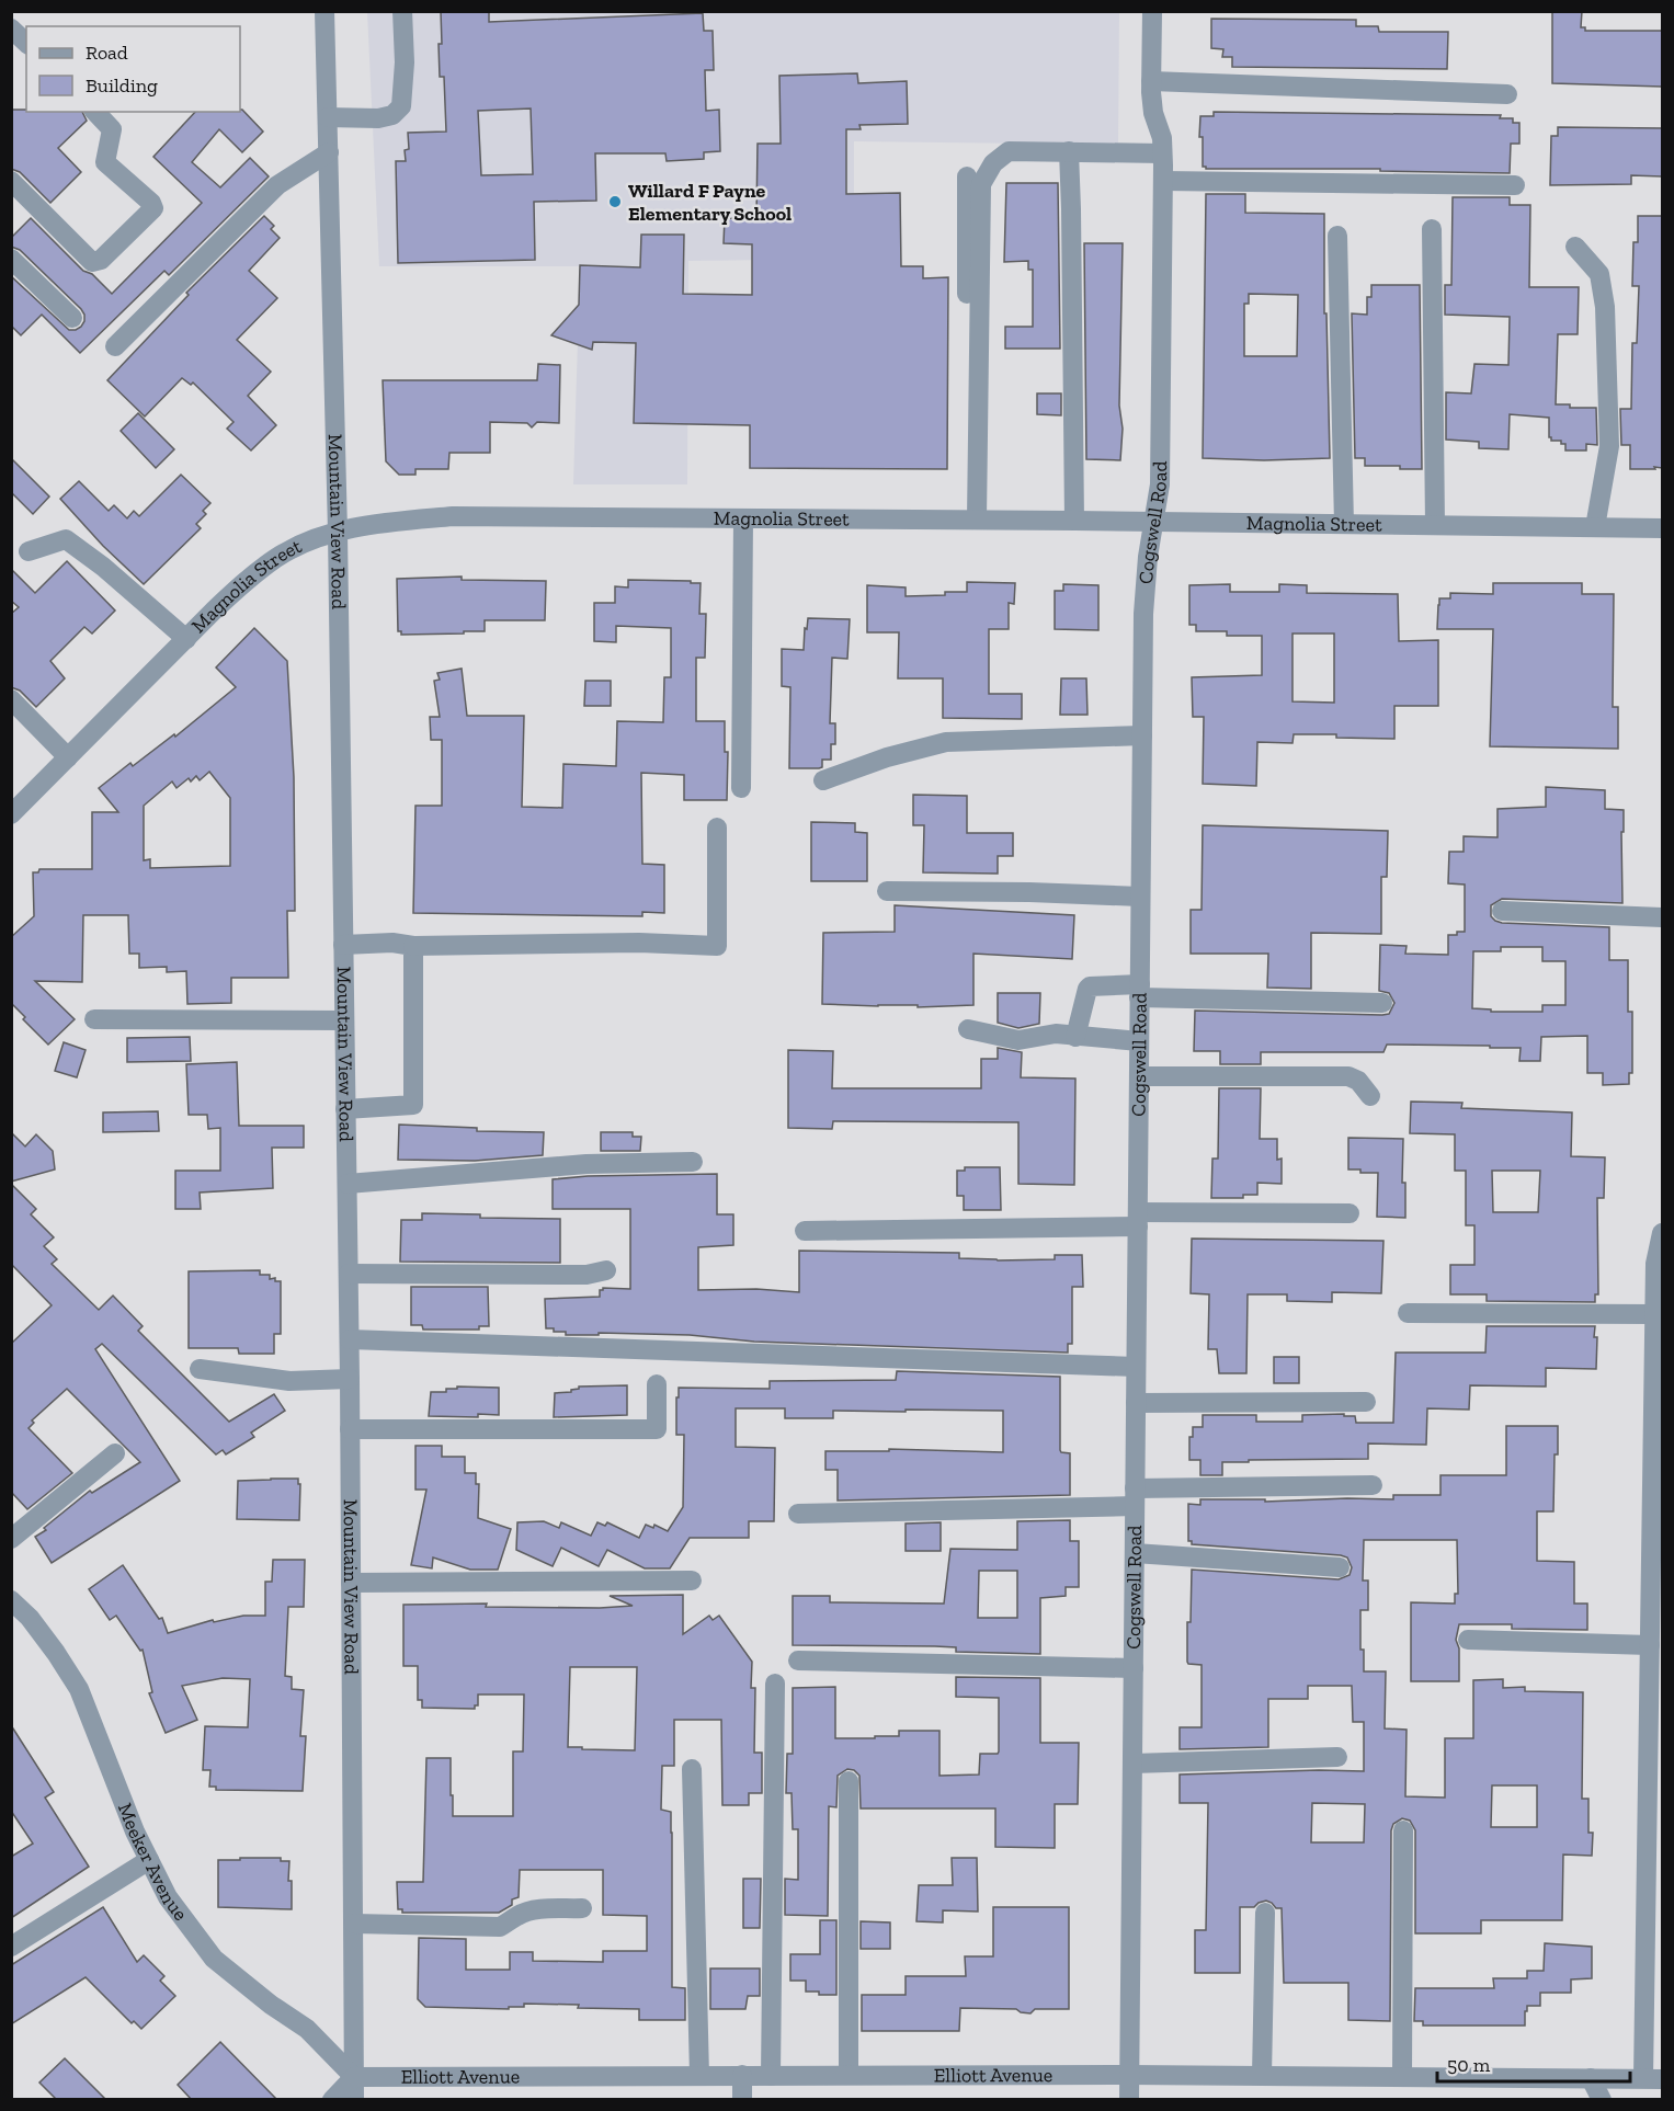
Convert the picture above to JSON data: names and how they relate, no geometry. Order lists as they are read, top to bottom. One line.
{"streets":{"street":["Magnolia Street","Cogswell Road","Mountain View Road","Meeker Avenue","Elliott Avenue"]},"crossings":[["Magnolia Street","Cogswell Road"],["Magnolia Street","Mountain View Road"],["Cogswell Road","Elliott Avenue"],["Mountain View Road","Meeker Avenue"],["Mountain View Road","Elliott Avenue"],["Meeker Avenue","Elliott Avenue"]],"places":["Willard F Payne Elementary School"],"legend":["Road","Building"],"scale_bar":"50 m"}
